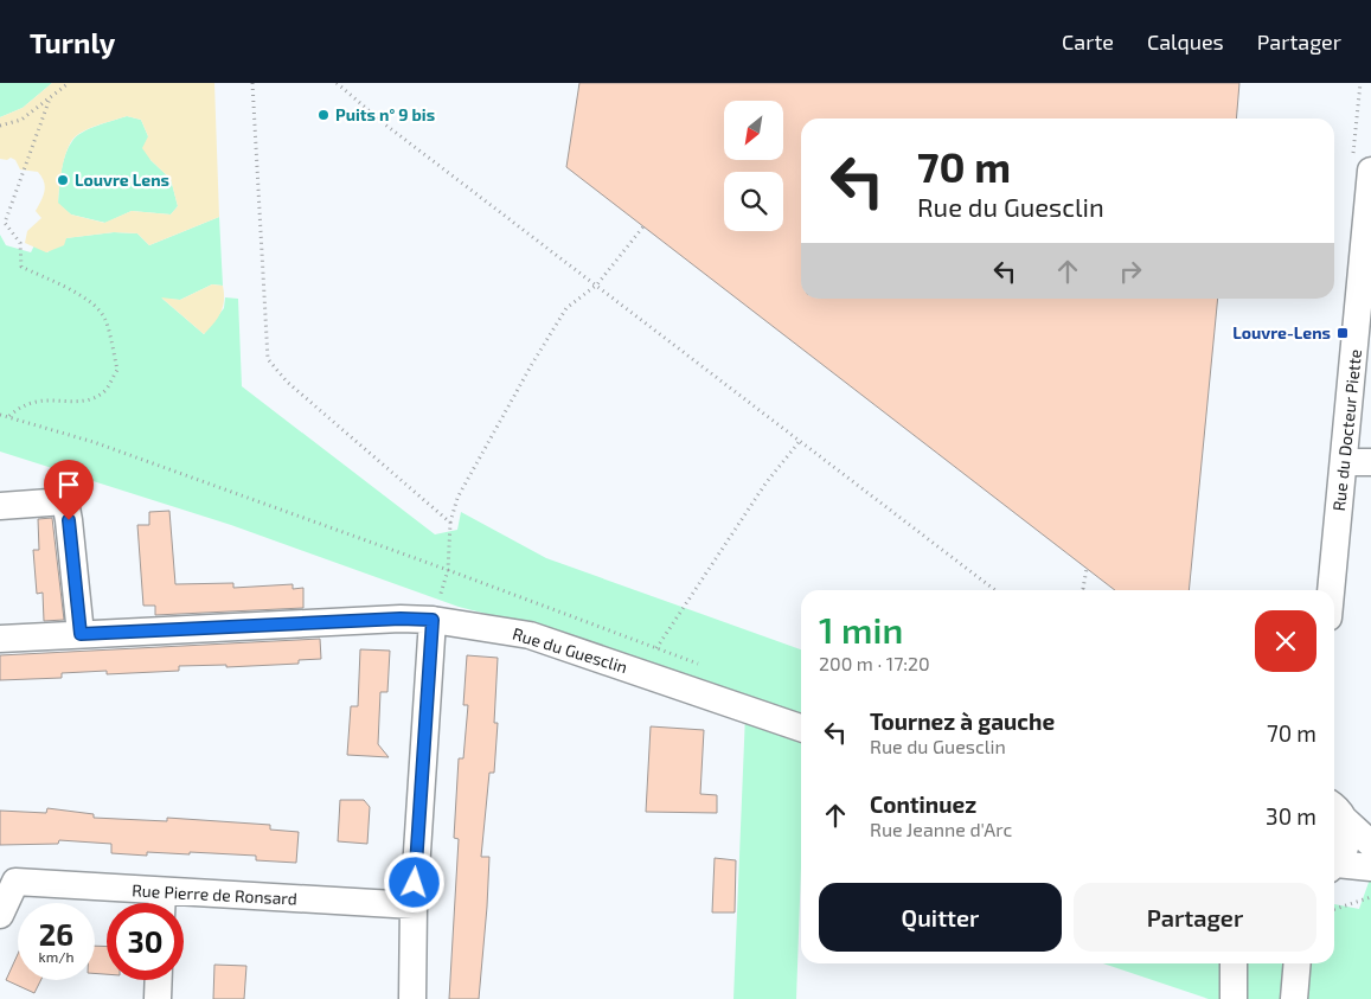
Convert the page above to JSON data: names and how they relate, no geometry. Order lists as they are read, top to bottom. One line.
{"streets":{"street":["Rue du Docteur Piette","Rue du Guesclin","Rue Pierre de Ronsard"]},"places":{"other":["Puits n° 9 bis","Louvre Lens"],"transit":["Louvre-Lens"]},"north":"bottom left","page":{"header":"Turnly","nav":["Carte","Calques","Partager"],"turn":["70 m","Rue du Guesclin"],"heading":["1 min","200 m · 17:20"],"list":[{"name":"Tournez à gauche","note":"Rue du Guesclin","value":"70 m"},{"name":"Continuez","note":"Rue Jeanne d'Arc","value":"30 m"}],"buttons":["Quitter","Partager"],"speed":"26 km/h","limit":"30"}}
